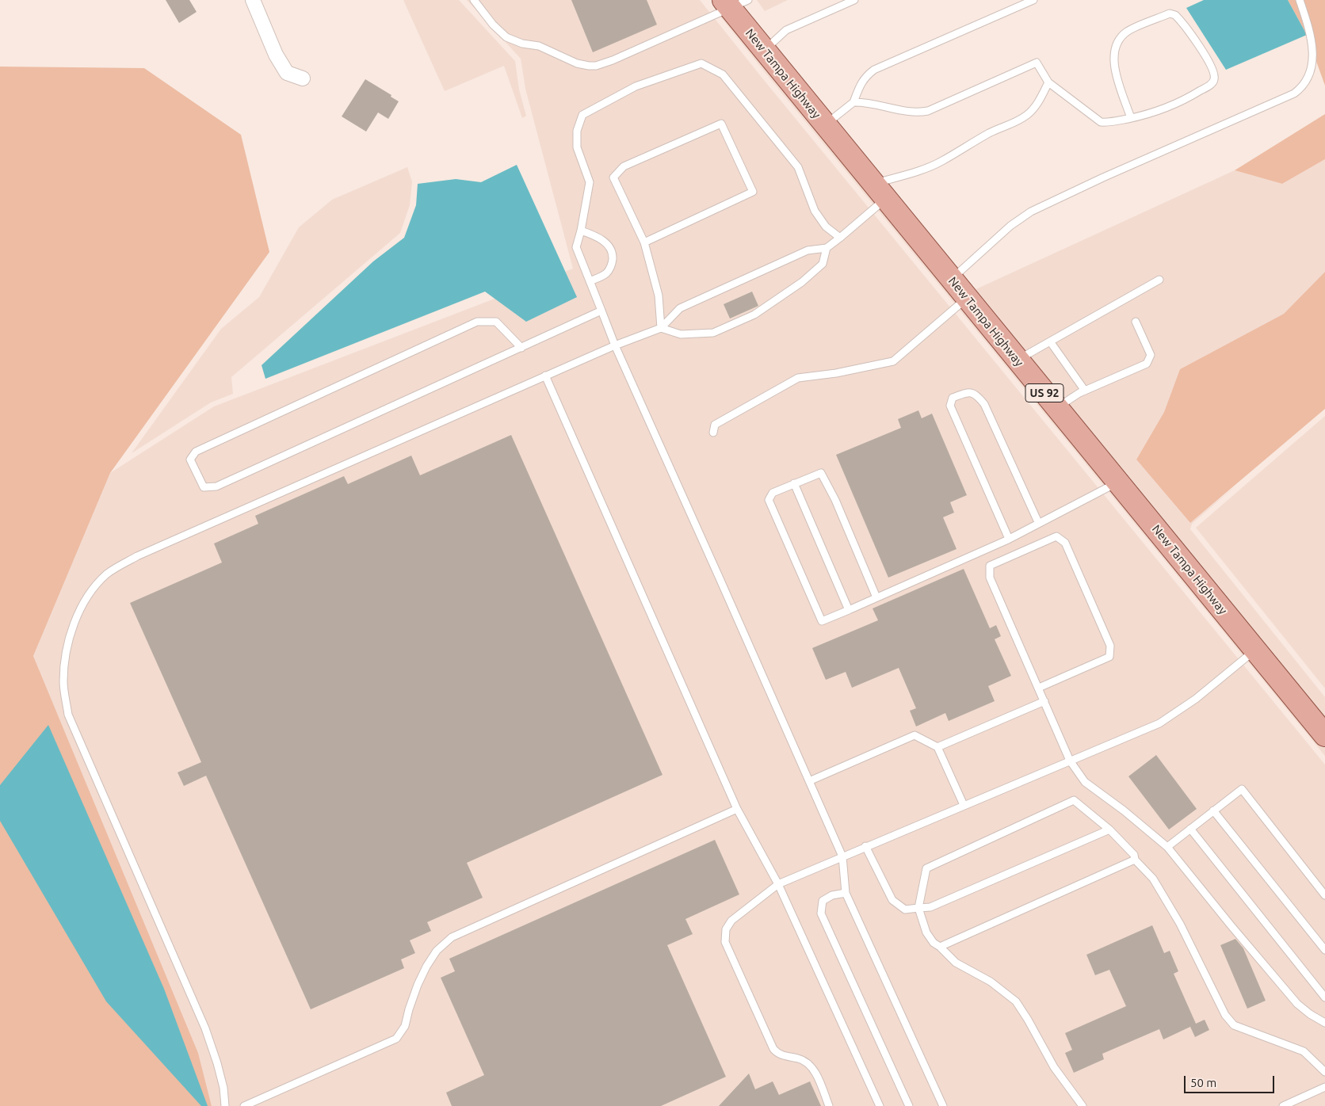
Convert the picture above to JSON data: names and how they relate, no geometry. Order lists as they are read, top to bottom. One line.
{"streets":{"main road":["New Tampa Highway","US 92"]},"scale_bar":"50 m"}
